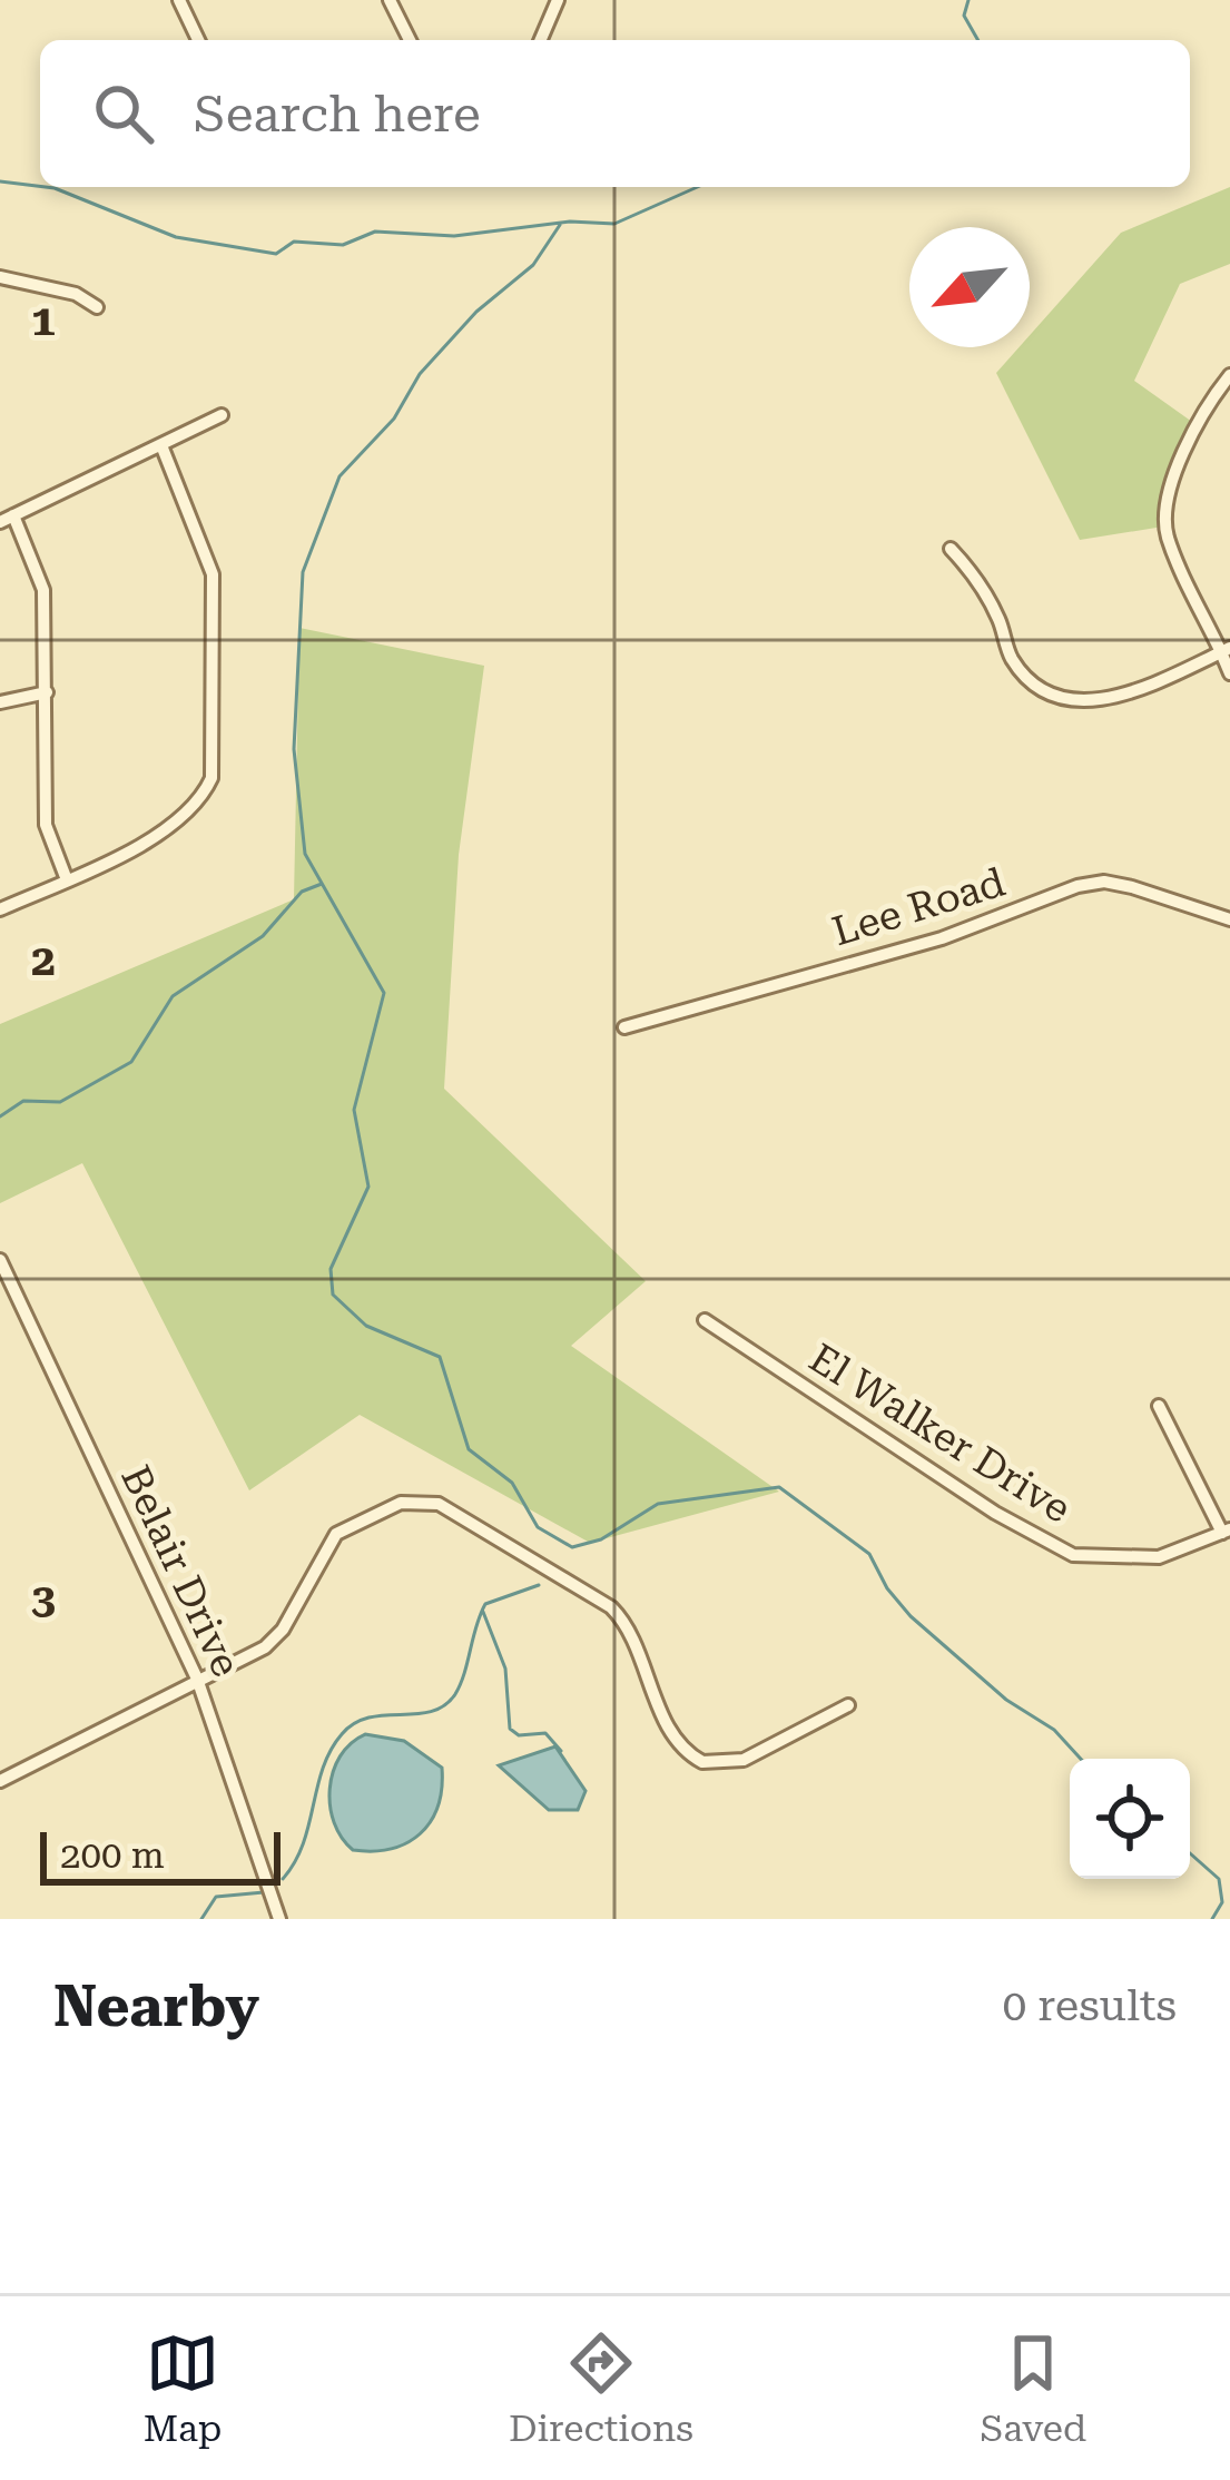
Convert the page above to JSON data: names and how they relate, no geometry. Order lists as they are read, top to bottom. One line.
{"streets":{"street":["Lee Road","El Walker Drive","Belair Drive"]},"scale_bar":"200 m","north":"bottom left","page":{"search":"Search here","scale":"200 m","heading":["Nearby","0 results"],"nav":["Map","Directions","Saved"]},"grid":{"rows":["1","2","3"]}}
